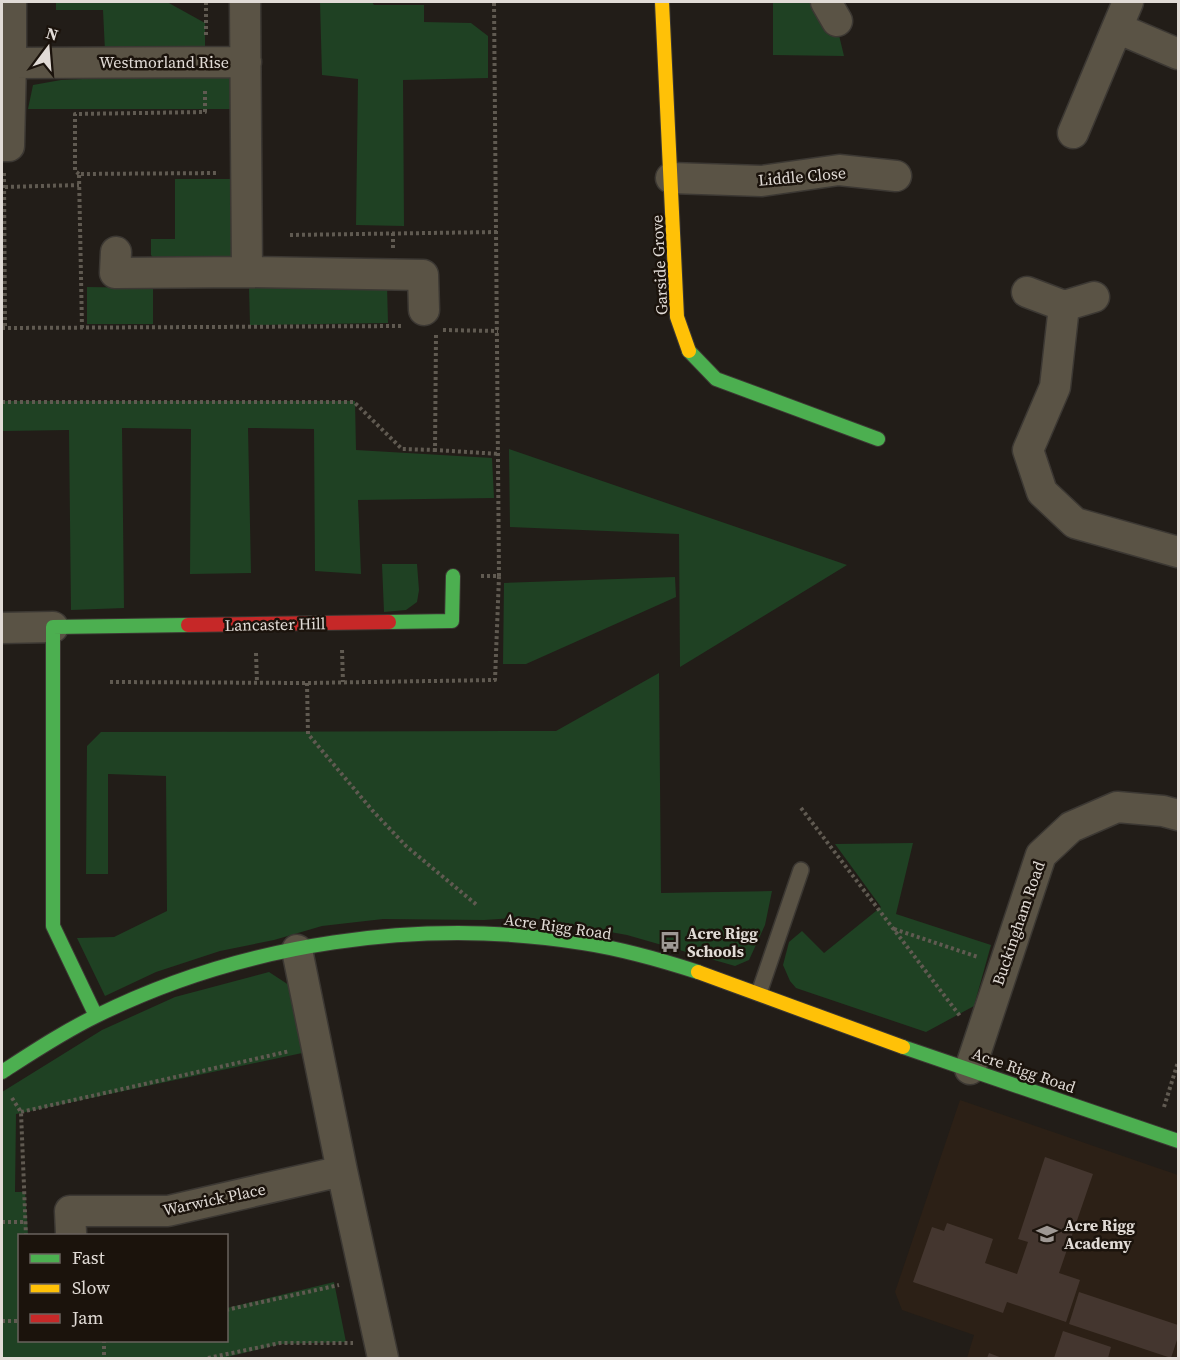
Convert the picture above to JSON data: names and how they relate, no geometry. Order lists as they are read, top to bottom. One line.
{"streets":{"street":["Westmorland Rise","Liddle Close","Garside Grove","Lancaster Hill","Buckingham Road","Acre Rigg Road","Warwick Place"]},"crossings":[["Liddle Close","Garside Grove"],["Buckingham Road","Acre Rigg Road"]],"places":{"bus stop":["Acre Rigg Schools"],"school or university":["Acre Rigg Academy"]},"legend":["Fast","Slow","Jam"],"north":"top"}
